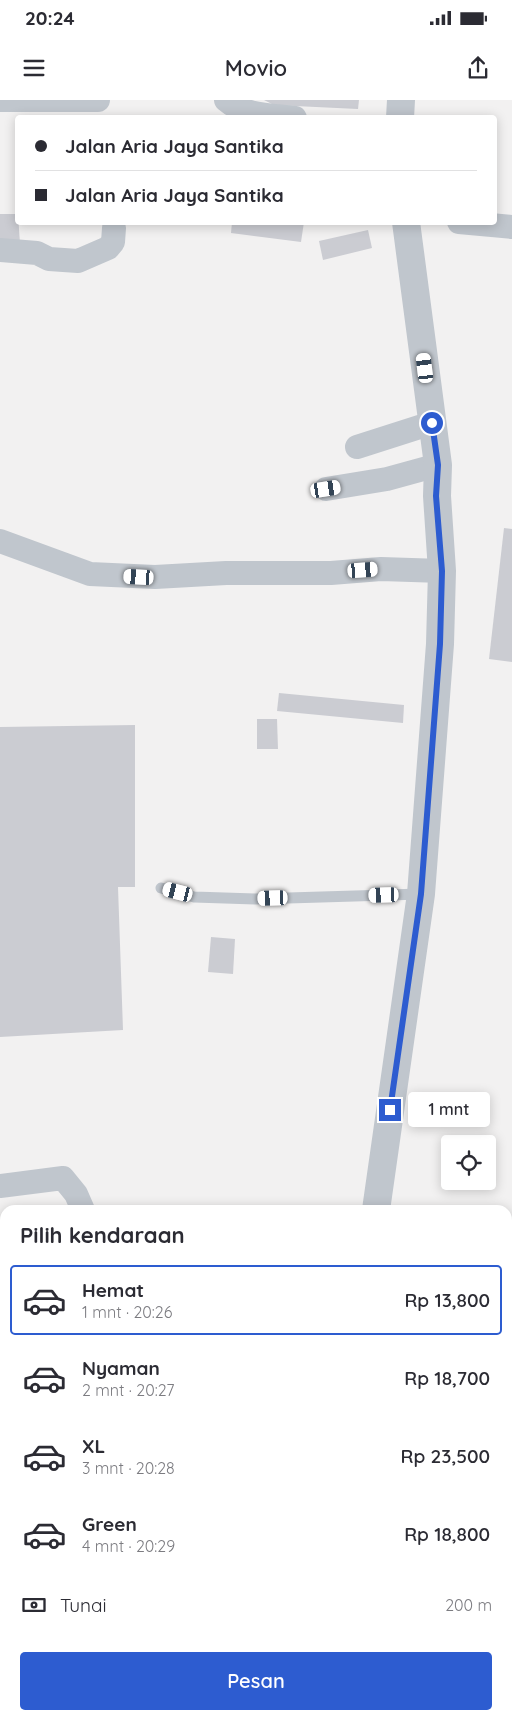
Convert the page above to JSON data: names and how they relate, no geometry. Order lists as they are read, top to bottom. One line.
{"page":{"status":"20:24","header":"Movio","banner":["Jalan Aria Jaya Santika","Jalan Aria Jaya Santika"],"bubble":"1 mnt","heading":"Pilih kendaraan","list":[{"name":"Hemat","note":"1 mnt · 20:26","value":"Rp 13,800"},{"name":"Nyaman","note":"2 mnt · 20:27","value":"Rp 18,700"},{"name":"XL","note":"3 mnt · 20:28","value":"Rp 23,500"},{"name":"Green","note":"4 mnt · 20:29","value":"Rp 18,800"}],"pay":["Tunai","200 m"],"buttons":"Pesan"}}
